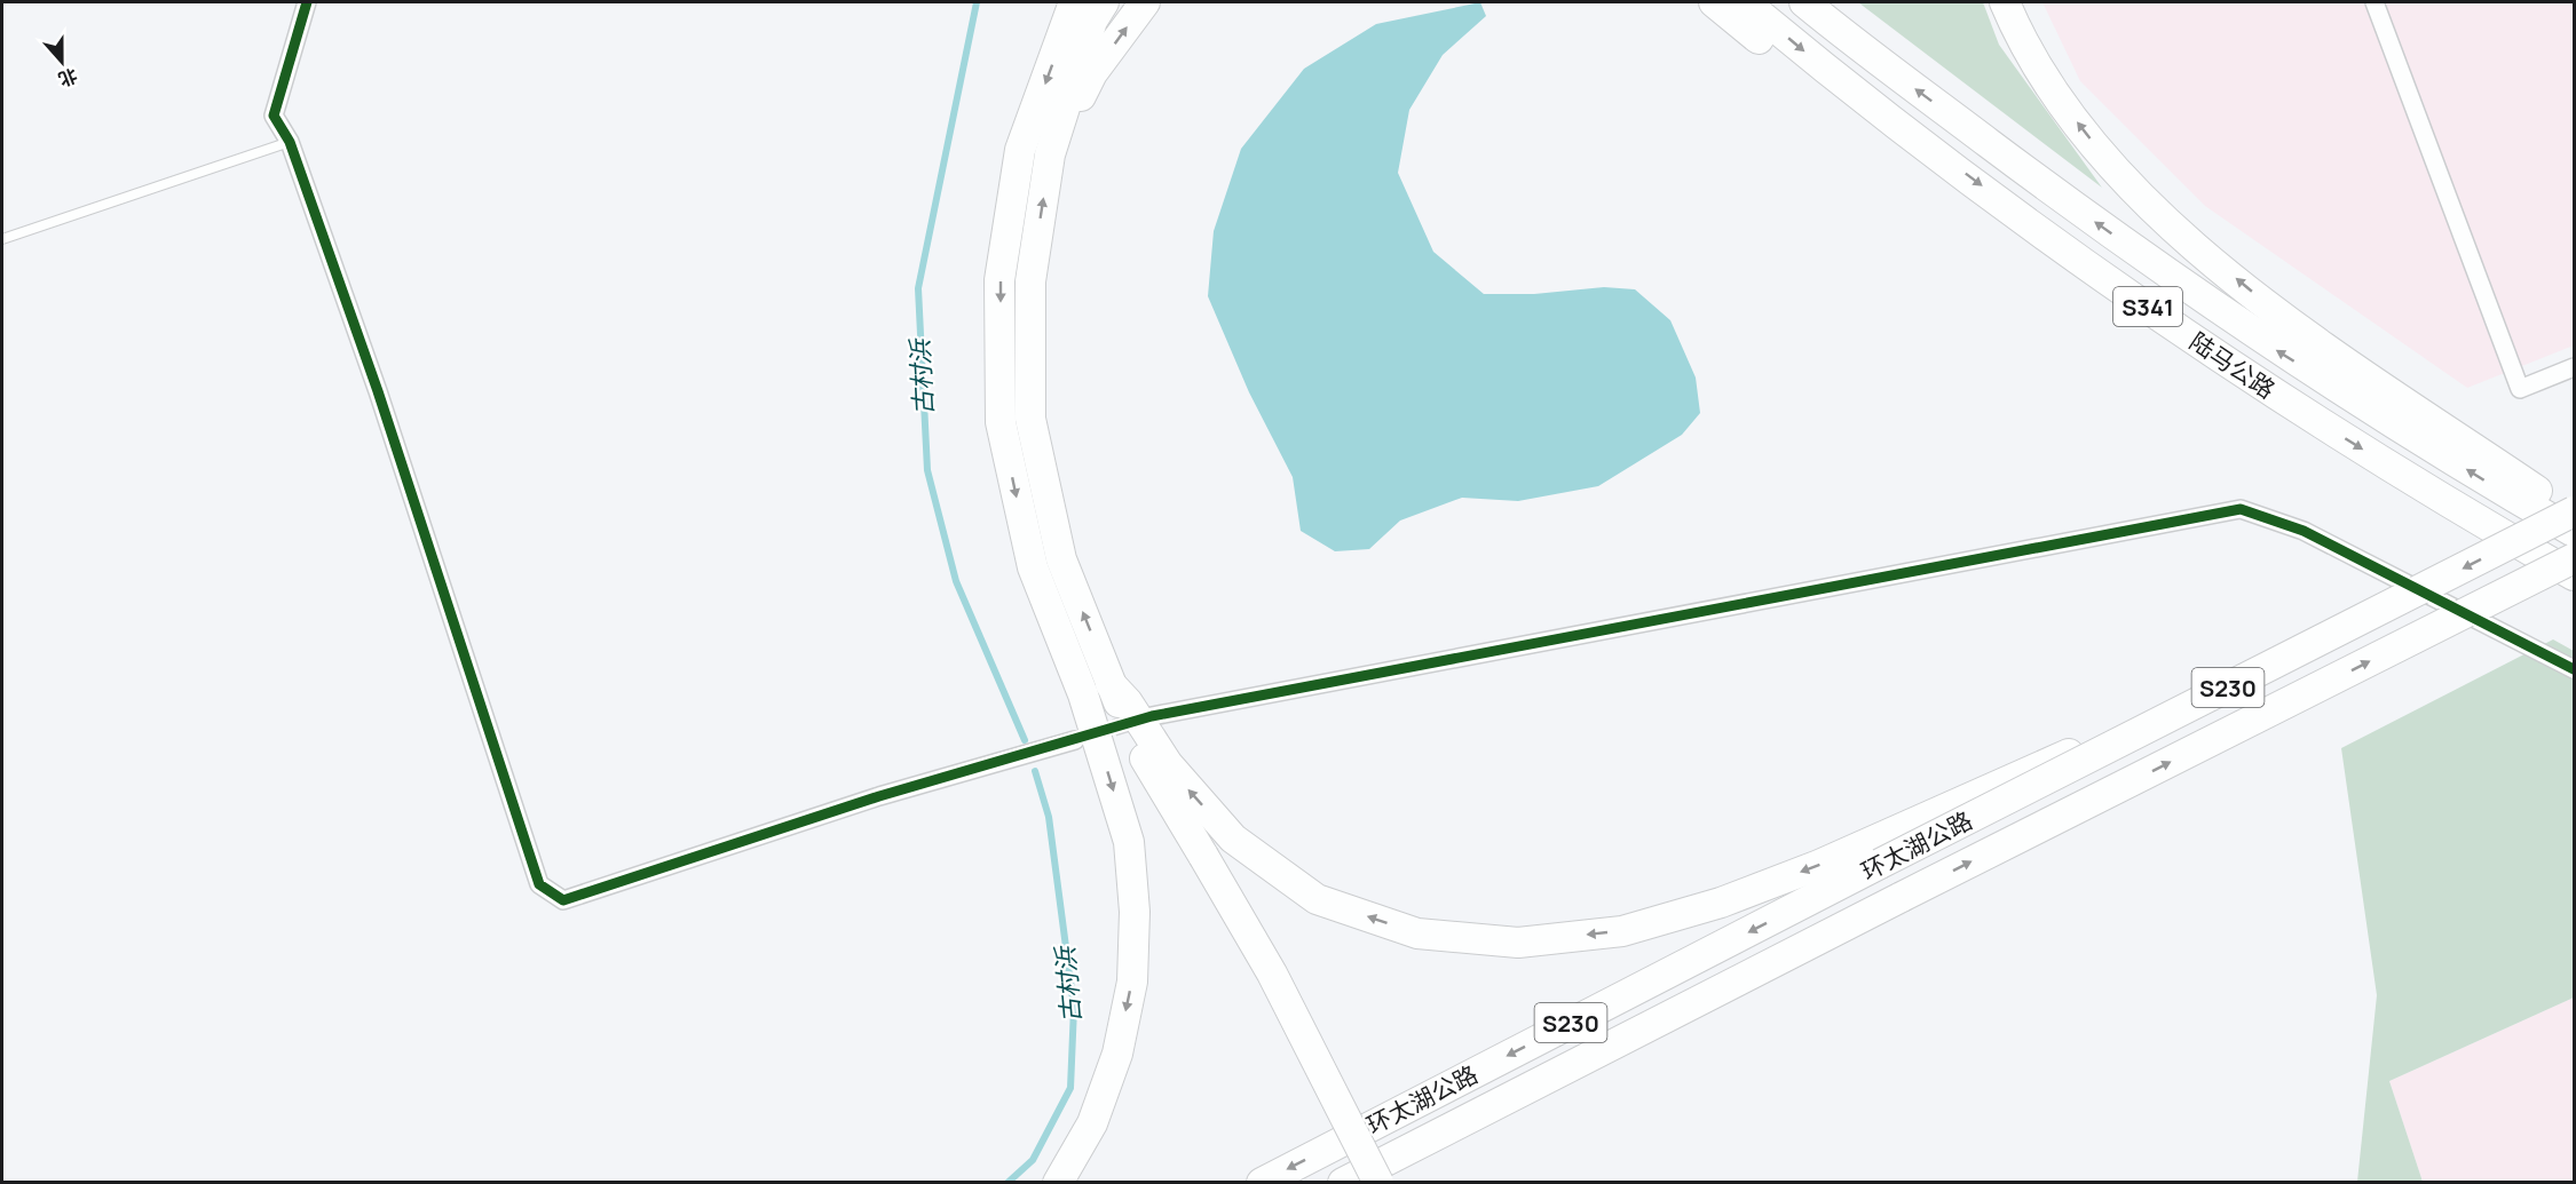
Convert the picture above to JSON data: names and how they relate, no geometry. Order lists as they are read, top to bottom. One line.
{"streets":{"highway":["S341","陆马公路","S230","环太湖公路"]},"water":["古村浜"],"north":"bottom"}
